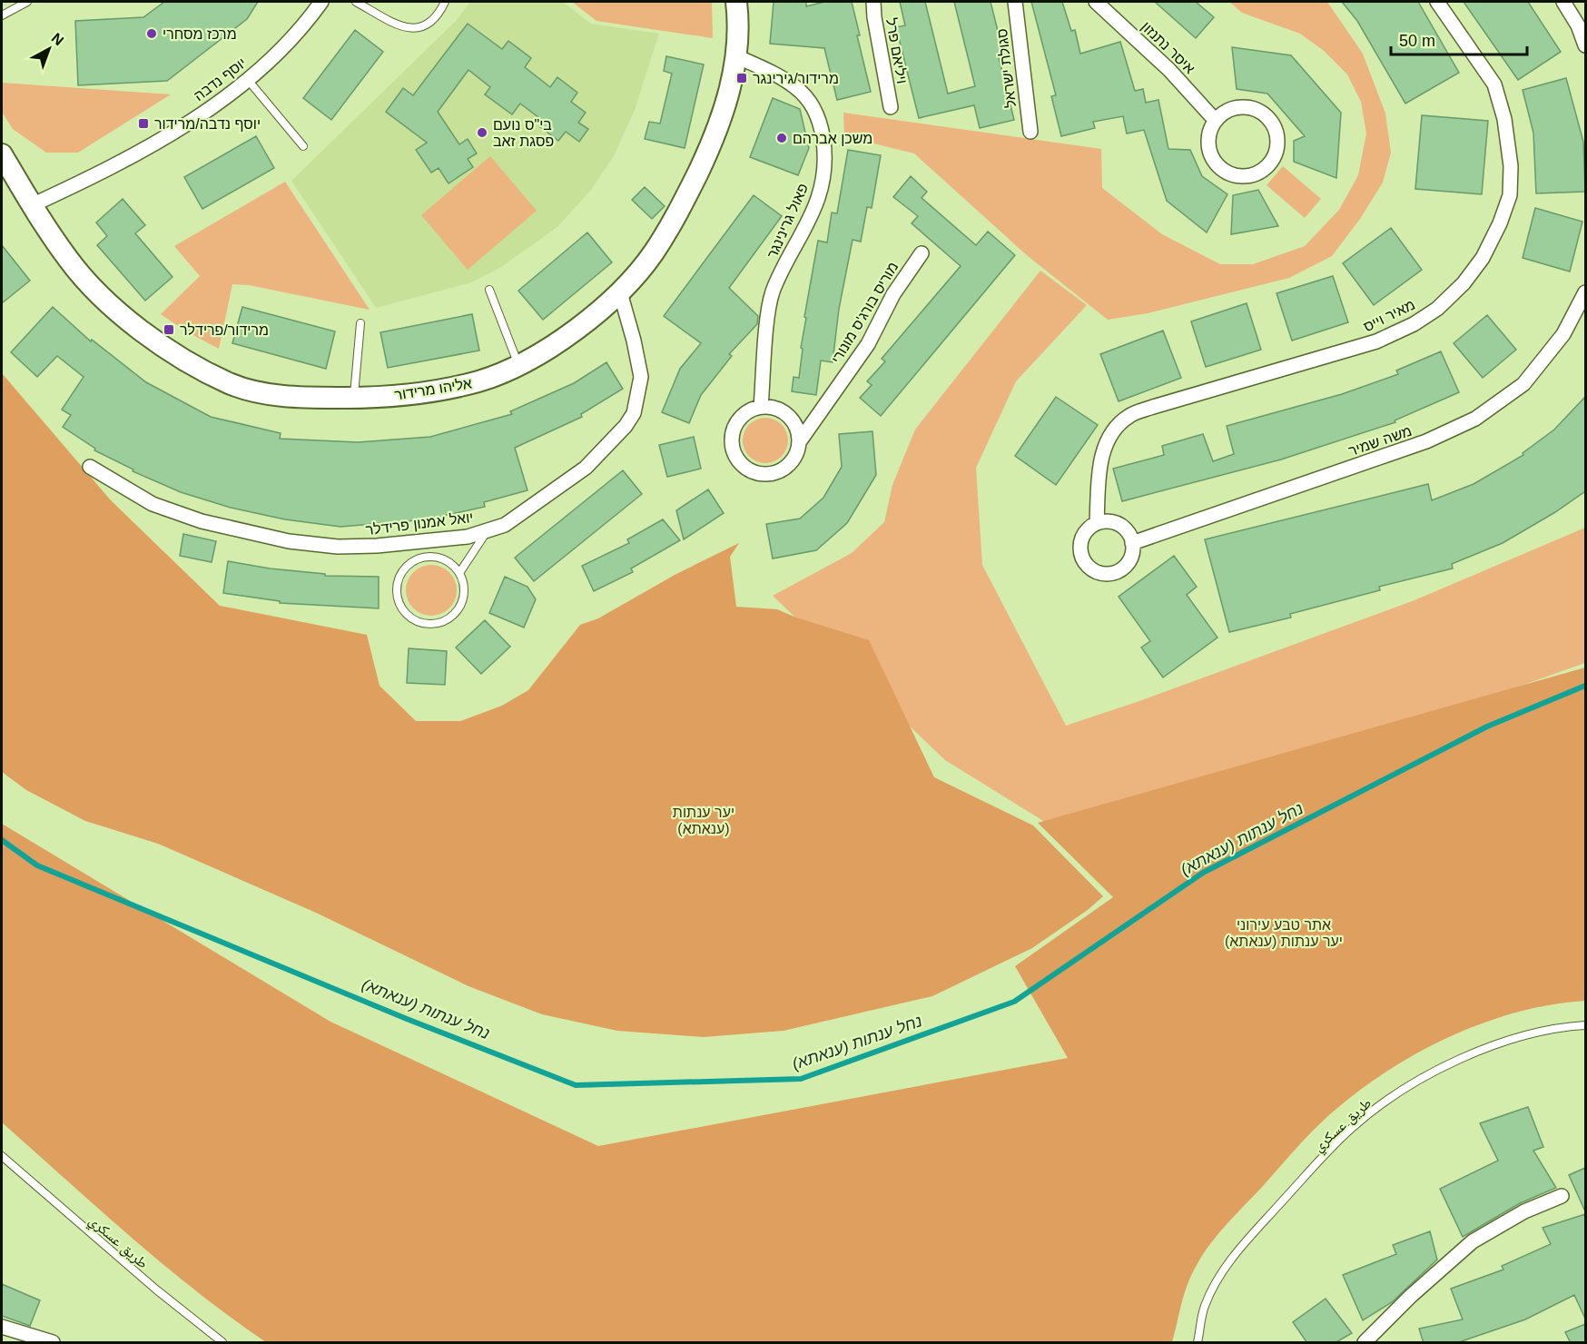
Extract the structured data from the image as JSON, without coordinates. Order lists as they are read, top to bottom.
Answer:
{
  "streets": {
    "street": [
      "איסר נתנזון",
      "ויליאם פרל",
      "סגולת ישראל",
      "יוסף נדבה",
      "פאול גרינינגר",
      "מוריס בורג'ס מונורי",
      "מאיר וייס",
      "אליהו מרידור",
      "משה שמיר",
      "יואל אמנון פרידלר"
    ],
    "lane": ["طريق عسكري"]
  },
  "crossings": [
    ["יוסף נדבה", "אליהו מרידור"],
    ["פאול גרינינגר", "מוריס בורג'ס מונורי"],
    ["פאול גרינינגר", "אליהו מרידור"],
    ["מאיר וייס", "משה שמיר"],
    ["אליהו מרידור", "יואל אמנון פרידלר"]
  ],
  "water": ["נחל ענתות (ענאתא)"],
  "parks": ["יער ענתות (ענאתא)", "אתר טבע עירוני יער ענתות (ענאתא)"],
  "places": {
    "other": ["מרכז מסחרי", "בי\"ס נועם פסגת זאב", "משכן אברהם"],
    "transit": ["מרידור/גירינגר", "יוסף נדבה/מרידור", "מרידור/פרידלר"]
  },
  "scale_bar": "50 m",
  "north": "top right"
}
